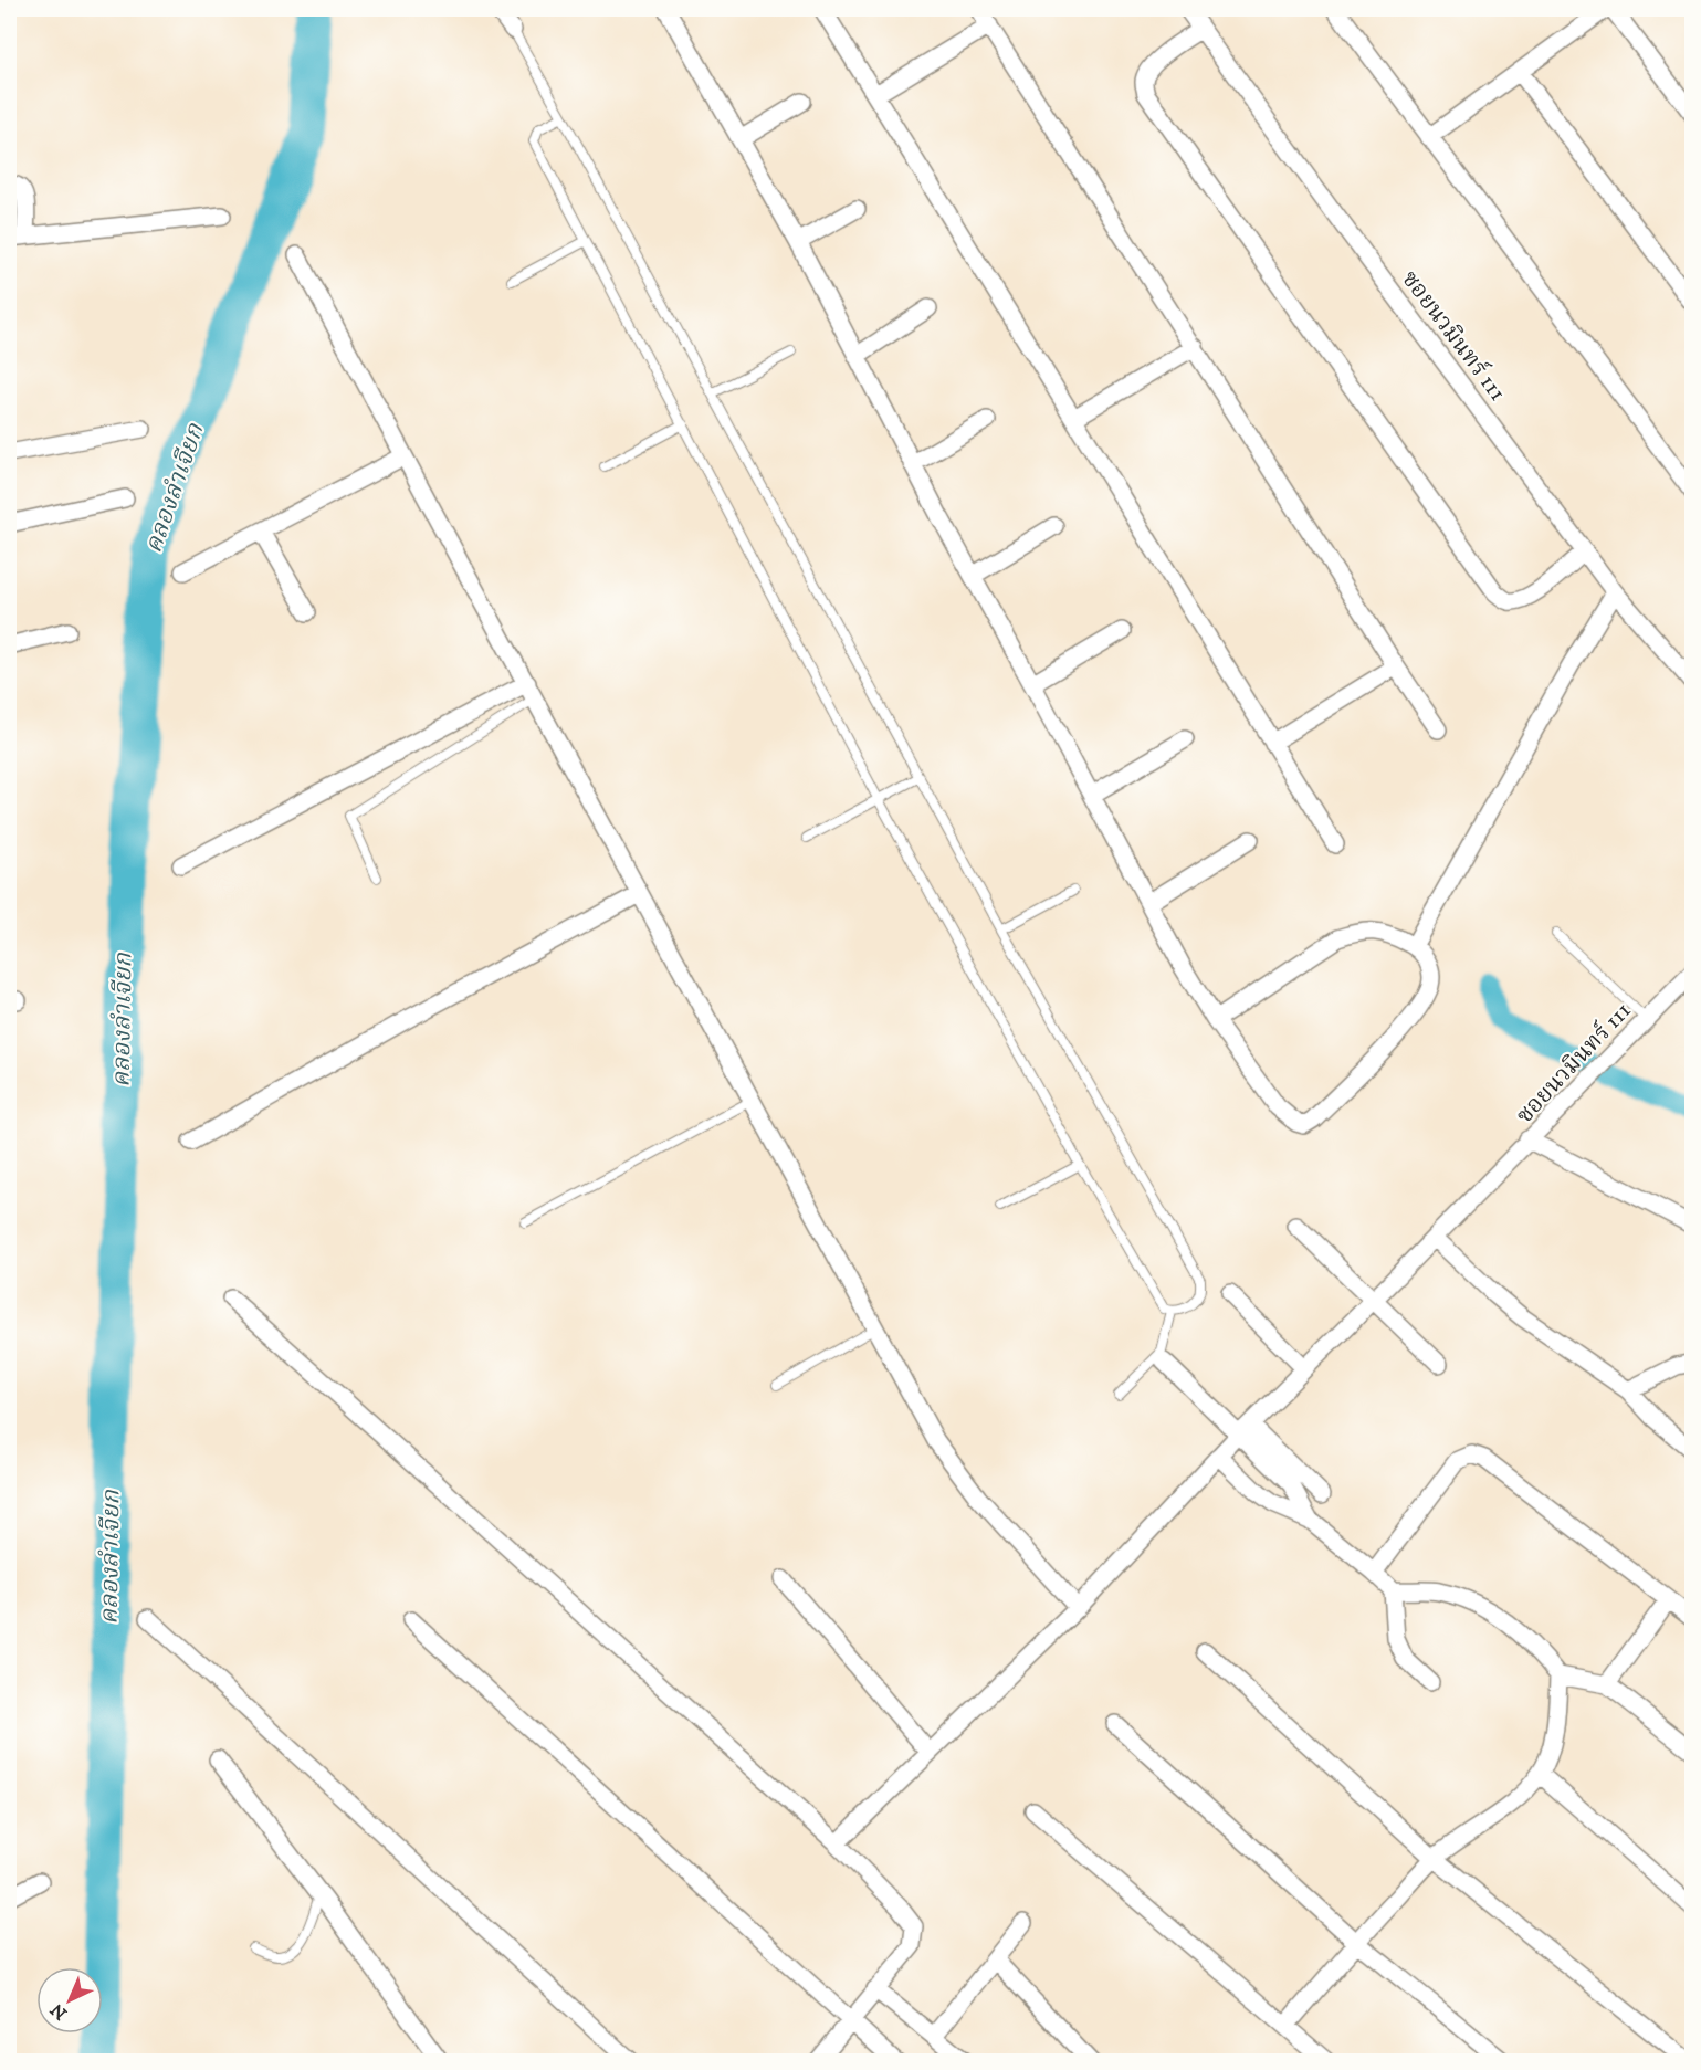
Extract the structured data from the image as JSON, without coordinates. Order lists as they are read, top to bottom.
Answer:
{
  "streets": {
    "street": ["ซอยนวมินทร์ 111"]
  },
  "water": ["คลองลำเจียก"],
  "north": "bottom left"
}
